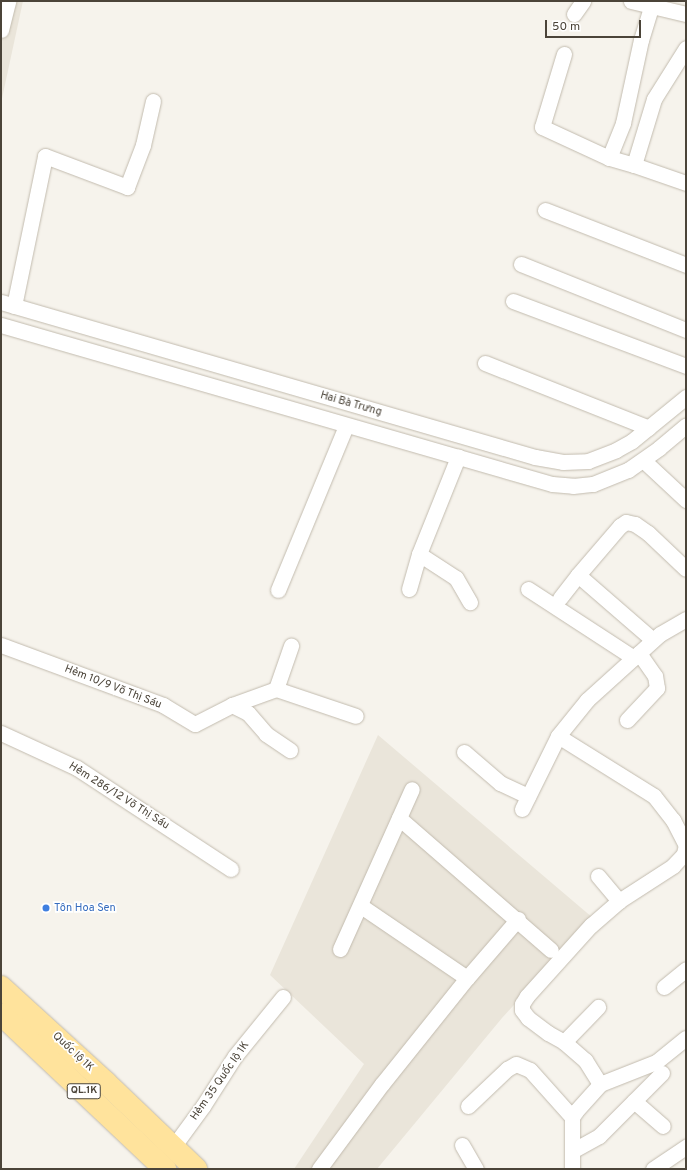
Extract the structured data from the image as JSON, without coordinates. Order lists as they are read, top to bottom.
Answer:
{
  "streets": {
    "main road": ["Quốc lộ 1K", "QL.1K"],
    "street": [
      "Hai Bà Trưng",
      "Hẻm 10/9 Võ Thị Sáu",
      "Hẻm 286/12 Võ Thị Sáu",
      "Hẻm 35 Quốc lộ 1K"
    ]
  },
  "crossings": [
    ["Quốc lộ 1K", "Hẻm 35 Quốc lộ 1K"]
  ],
  "places": ["Tôn Hoa Sen"],
  "scale_bar": "50 m"
}
